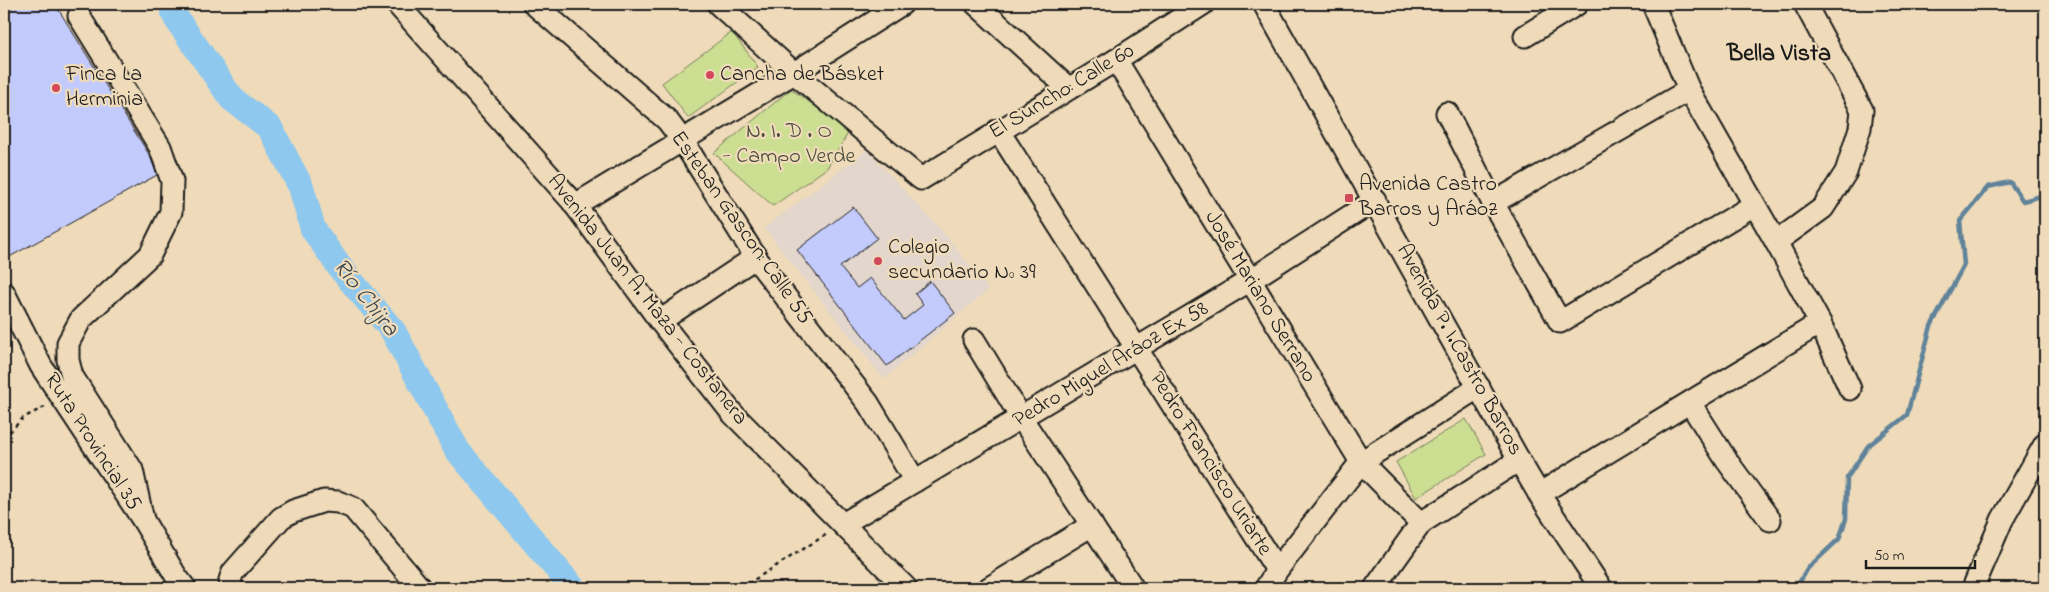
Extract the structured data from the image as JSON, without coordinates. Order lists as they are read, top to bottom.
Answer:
{
  "streets": {
    "street": [
      "El Suncho: Calle 60",
      "Esteban Gascon: Calle 55",
      "José Mariano Serrano",
      "Avenida Juan A. Maza - Costanera",
      "Avenida P. I.Castro Barros",
      "Pedro Miguel Aráoz Ex 58",
      "Ruta Provincial 35",
      "Pedro Francisco Uriarte"
    ]
  },
  "crossings": [
    ["El Suncho: Calle 60", "José Mariano Serrano"],
    ["El Suncho: Calle 60", "Pedro Francisco Uriarte"],
    ["Esteban Gascon: Calle 55", "Pedro Miguel Aráoz Ex 58"],
    ["José Mariano Serrano", "Pedro Miguel Aráoz Ex 58"],
    ["Avenida Juan A. Maza - Costanera", "Pedro Miguel Aráoz Ex 58"],
    ["Avenida P. I.Castro Barros", "Pedro Miguel Aráoz Ex 58"],
    ["Pedro Miguel Aráoz Ex 58", "Pedro Francisco Uriarte"]
  ],
  "districts": ["Bella Vista"],
  "water": ["Río Chijra"],
  "parks": ["N. I. D . O - Campo Verde"],
  "places": {
    "other": ["Cancha de Básket", "Finca La Herminia", "Colegio secundario Nº 39"],
    "transit": ["Avenida Castro Barros y Aráoz"]
  },
  "scale_bar": "50 m"
}
